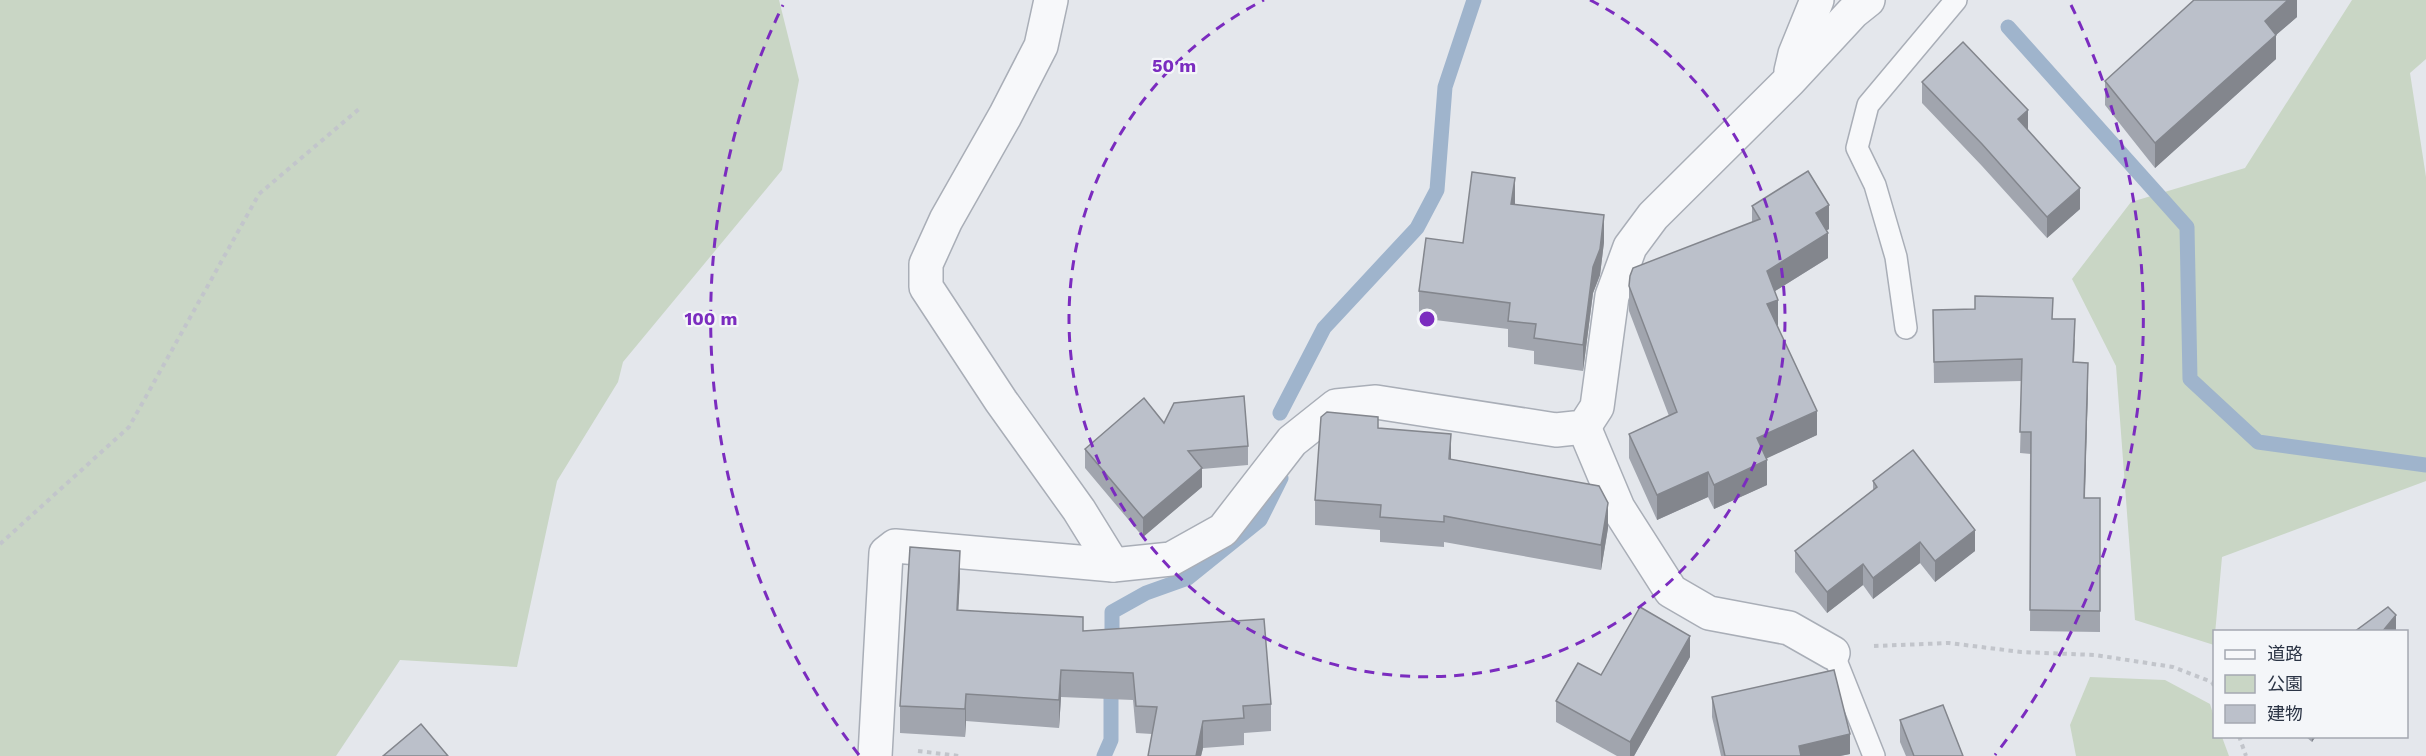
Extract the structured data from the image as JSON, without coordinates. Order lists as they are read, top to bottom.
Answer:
{
  "legend": ["道路", "公園", "建物"],
  "rings": ["50 m", "100 m"]
}
